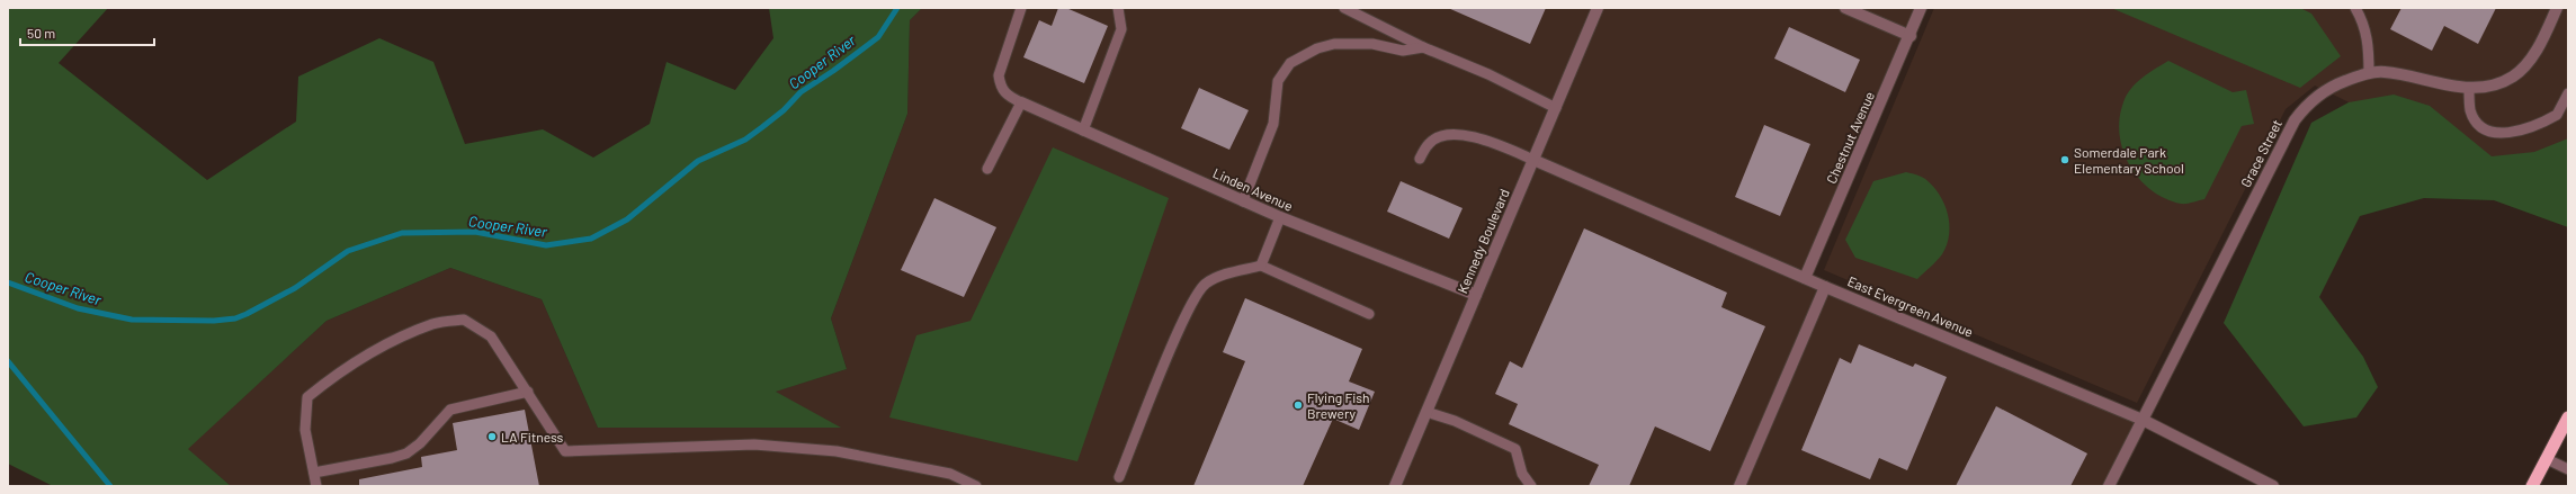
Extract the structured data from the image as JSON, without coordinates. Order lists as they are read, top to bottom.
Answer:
{
  "streets": {
    "street": [
      "Chestnut Avenue",
      "Grace Street",
      "Linden Avenue",
      "Kennedy Boulevard",
      "East Evergreen Avenue"
    ]
  },
  "crossings": [
    ["Chestnut Avenue", "East Evergreen Avenue"],
    ["Grace Street", "East Evergreen Avenue"],
    ["Linden Avenue", "Kennedy Boulevard"],
    ["Kennedy Boulevard", "East Evergreen Avenue"]
  ],
  "water": ["Cooper River"],
  "places": ["Somerdale Park Elementary School", "Flying Fish Brewery", "LA Fitness"],
  "scale_bar": "50 m"
}
